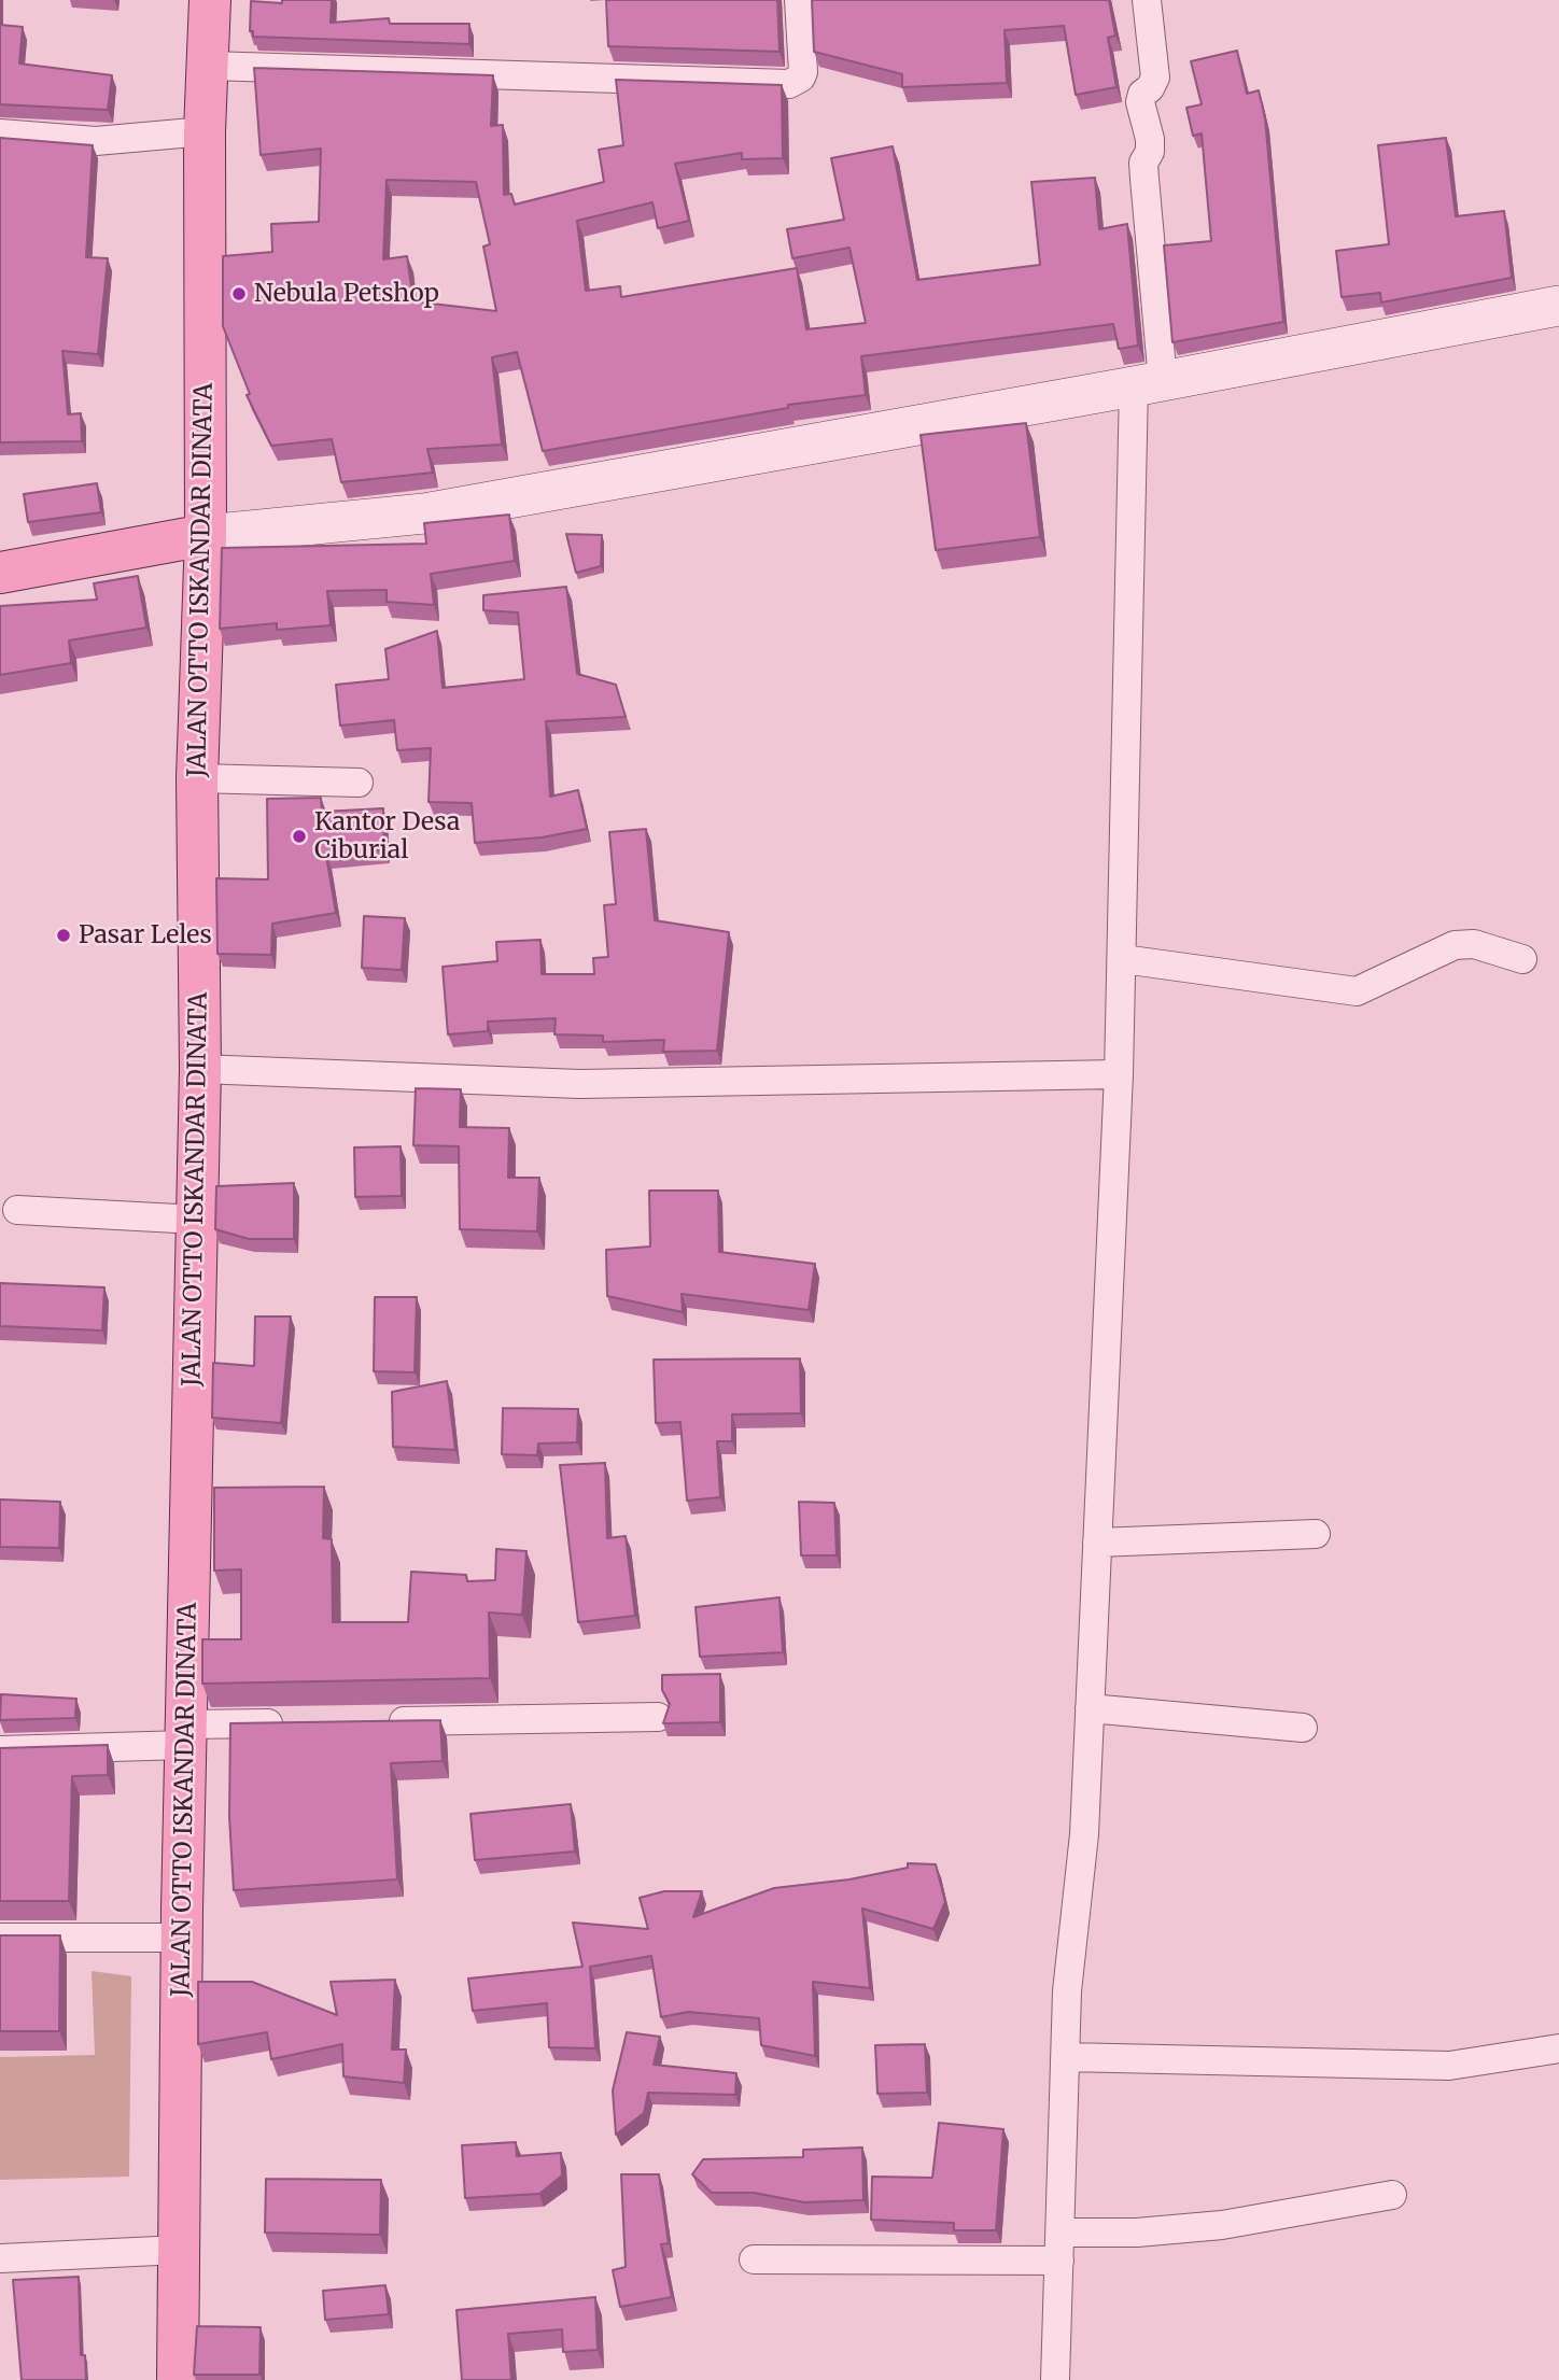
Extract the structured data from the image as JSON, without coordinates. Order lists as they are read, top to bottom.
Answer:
{
  "streets": {
    "main road": ["JALAN OTTO ISKANDAR DINATA"]
  },
  "places": ["Nebula Petshop", "Kantor Desa Ciburial", "Pasar Leles"]
}
